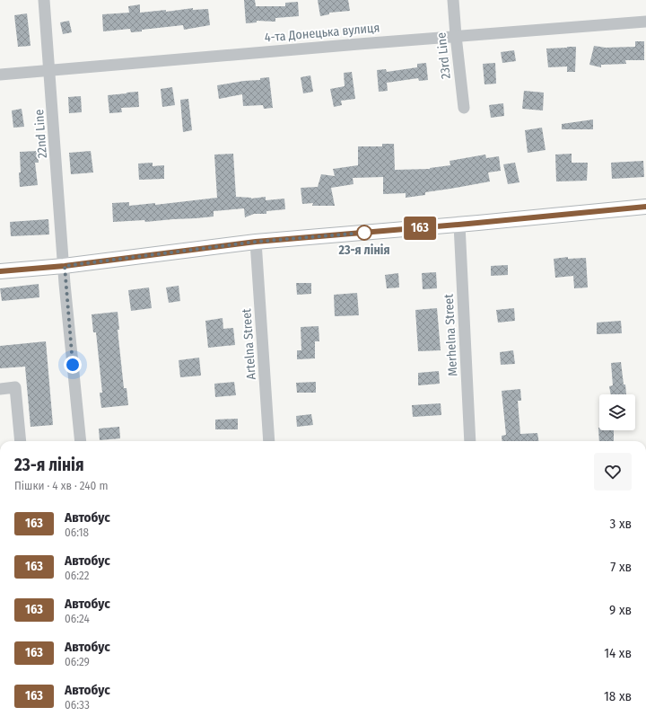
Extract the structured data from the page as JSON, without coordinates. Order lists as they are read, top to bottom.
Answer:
{
  "streets": {
    "street": [
      "4-та Донецька вулиця",
      "23rd Line",
      "22nd Line",
      "Merhelna Street",
      "Artelna Street"
    ]
  },
  "crossings": [
    ["4-та Донецька вулиця", "23rd Line"],
    ["4-та Донецька вулиця", "22nd Line"]
  ],
  "places": ["23-я лінія"],
  "lines": ["bus line 163"],
  "page": {
    "on_map": "163",
    "heading": ["23-я лінія", "Пішки · 4 хв · 240 m"],
    "list": [
      {
        "mark": "163",
        "name": "Автобус",
        "note": "06:18",
        "value": "3 хв"
      },
      {
        "mark": "163",
        "name": "Автобус",
        "note": "06:22",
        "value": "7 хв"
      },
      {
        "mark": "163",
        "name": "Автобус",
        "note": "06:24",
        "value": "9 хв"
      },
      {
        "mark": "163",
        "name": "Автобус",
        "note": "06:29",
        "value": "14 хв"
      },
      {
        "mark": "163",
        "name": "Автобус",
        "note": "06:33",
        "value": "18 хв"
      }
    ]
  }
}
